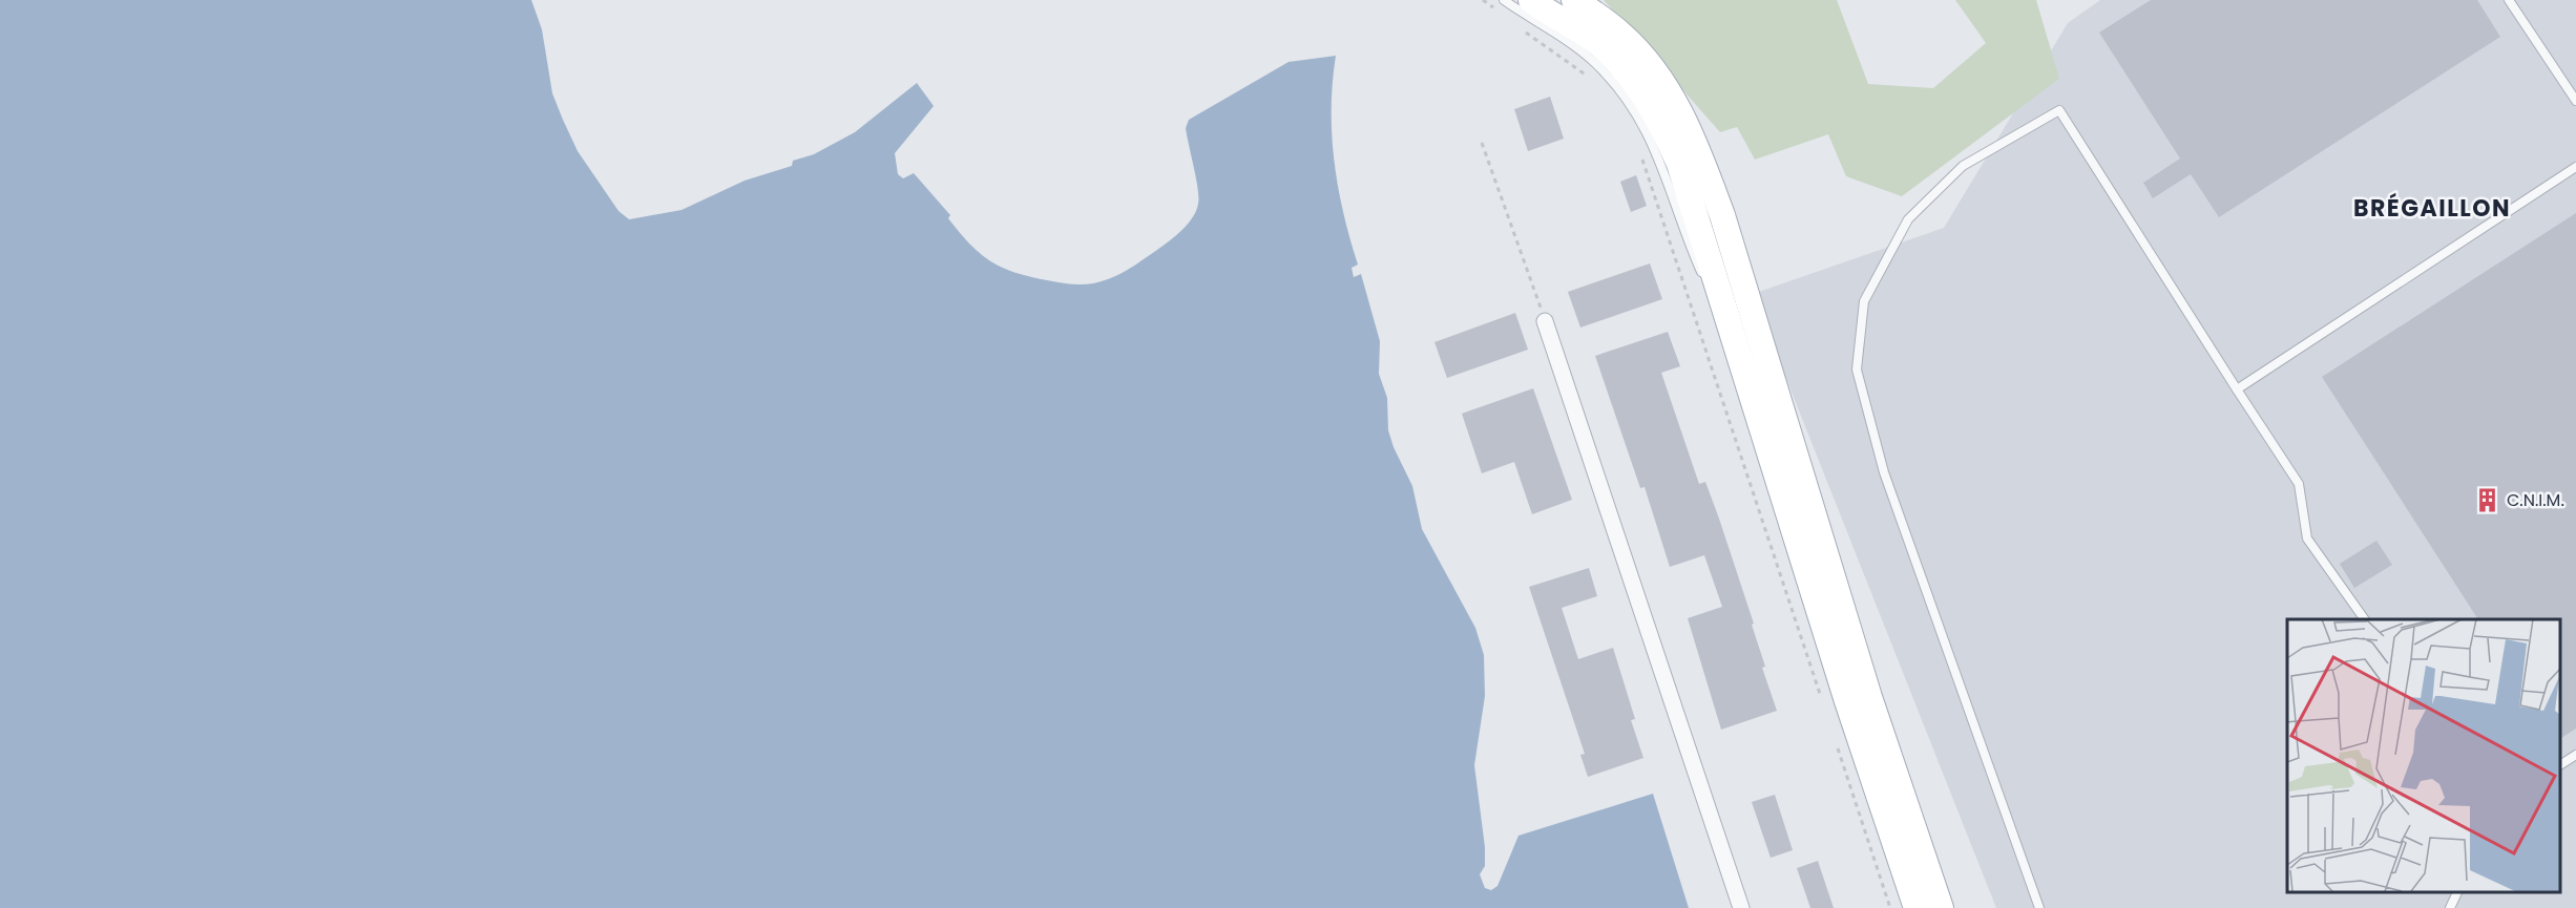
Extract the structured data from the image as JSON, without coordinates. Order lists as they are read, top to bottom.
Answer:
{
  "districts": ["BRÉGAILLON"],
  "places": {
    "building": ["C.N.I.M."]
  }
}
